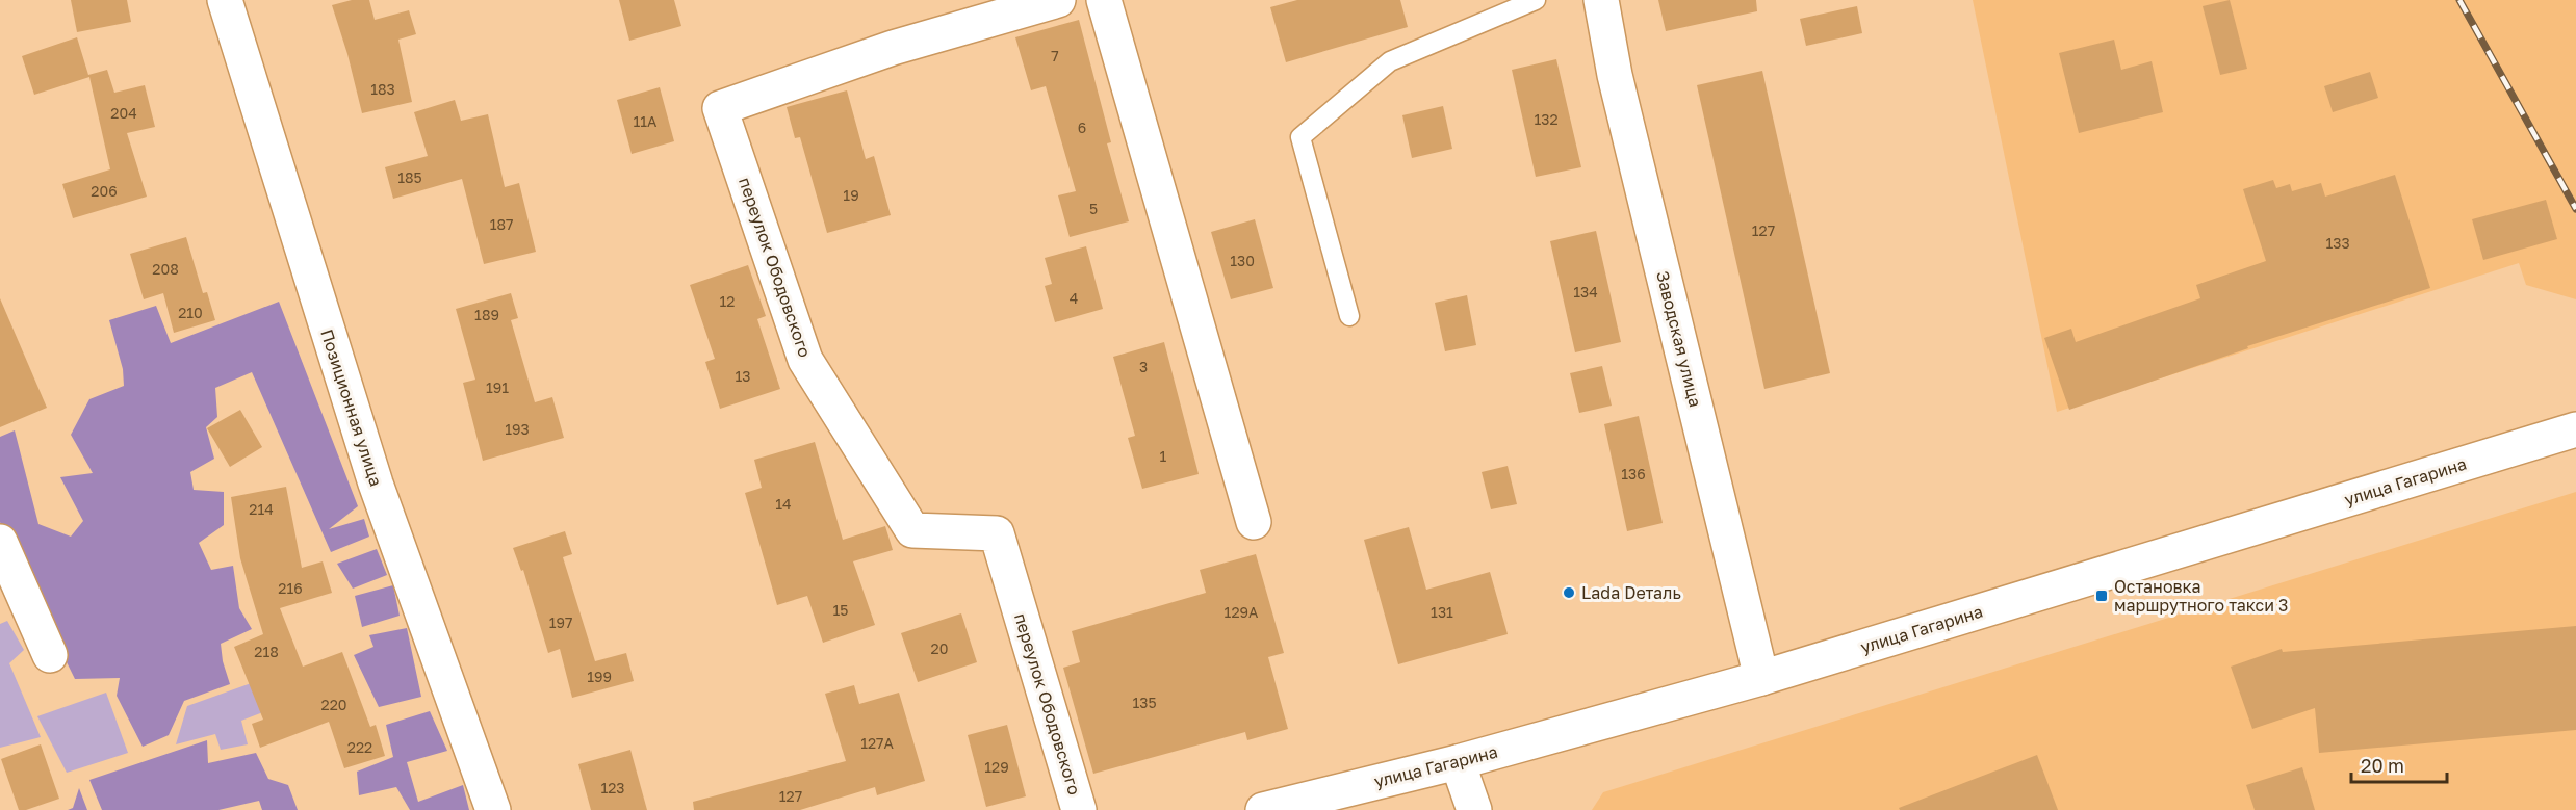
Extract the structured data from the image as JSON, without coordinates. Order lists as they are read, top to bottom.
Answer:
{
  "streets": {
    "street": [
      "переулок Ободовского",
      "Заводская улица",
      "Позиционная улица",
      "улица Гагарина"
    ]
  },
  "crossings": [
    ["Заводская улица", "улица Гагарина"]
  ],
  "places": {
    "other": ["Lada Dеталь"],
    "transit": ["Остановка маршрутного такси 3"]
  },
  "house_numbers": [
    "7",
    "183",
    "204",
    "132",
    "11А",
    "6",
    "185",
    "206",
    "19",
    "5",
    "187",
    "127",
    "133",
    "130",
    "208",
    "134",
    "4",
    "12",
    "210",
    "189",
    "3",
    "13",
    "191",
    "193",
    "1",
    "136",
    "14",
    "214",
    "216",
    "15",
    "129А",
    "131",
    "197",
    "20",
    "218",
    "199",
    "135",
    "220",
    "127А",
    "222",
    "129",
    "123",
    "127"
  ],
  "scale_bar": "20 m"
}
